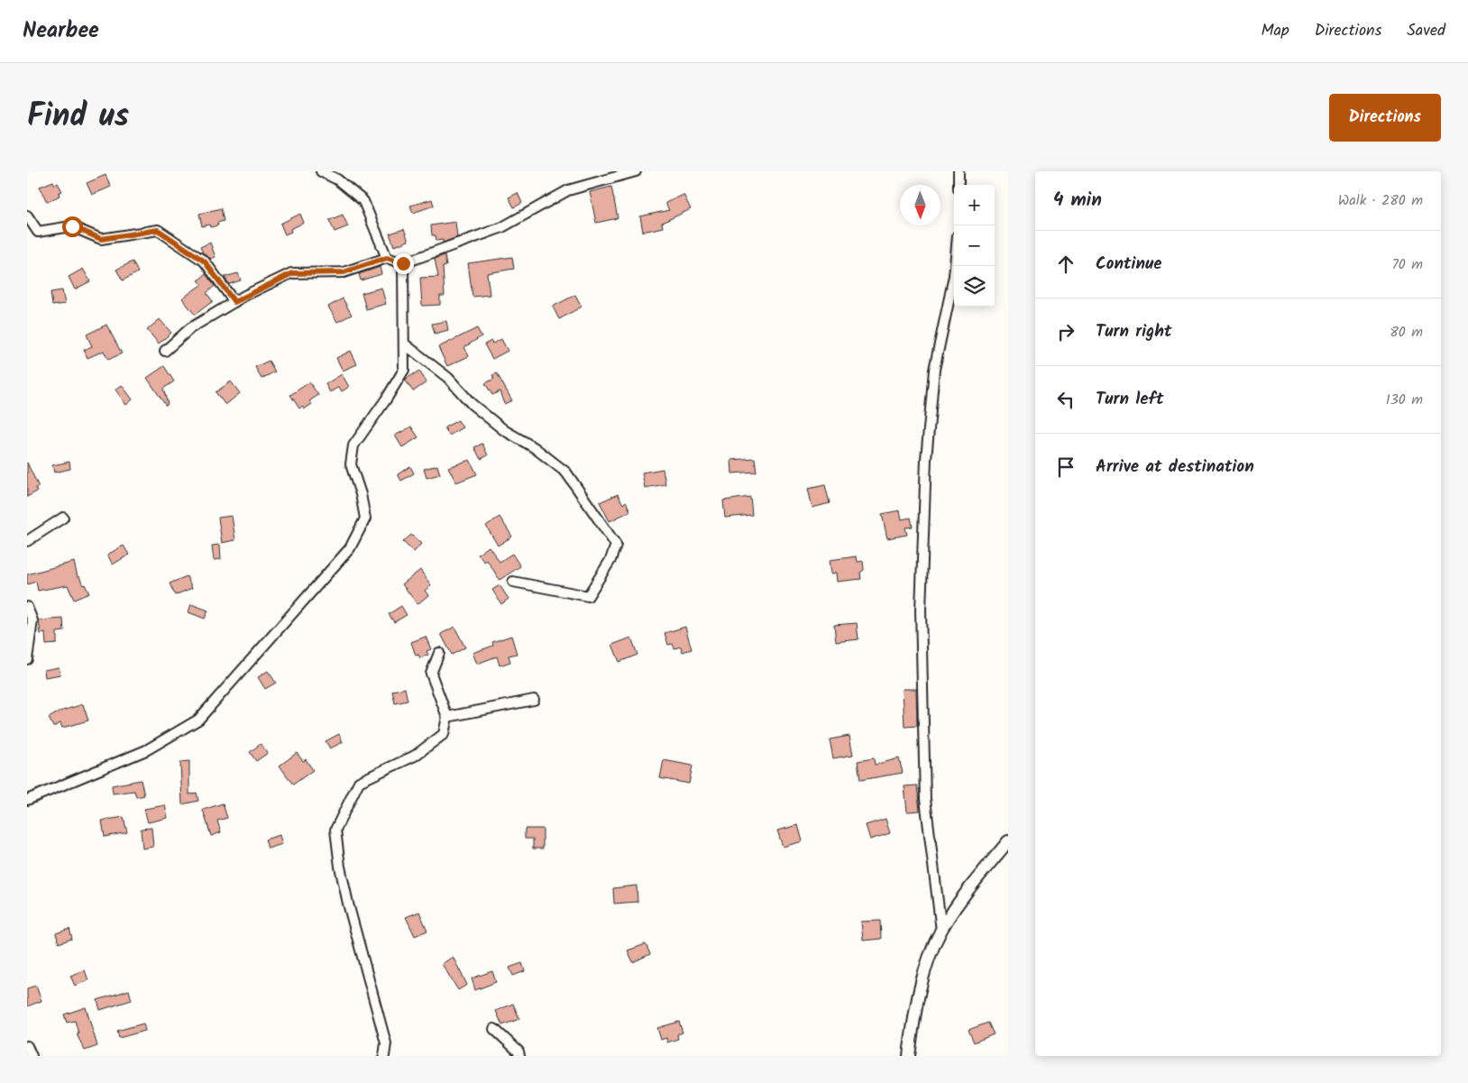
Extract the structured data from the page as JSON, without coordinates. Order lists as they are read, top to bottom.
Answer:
{
  "north": "bottom",
  "page": {
    "header": "Nearbee",
    "nav": ["Map", "Directions", "Saved"],
    "title": "Find us",
    "buttons": "Directions",
    "heading": ["4 min", "Walk · 280 m"],
    "map_buttons": ["+", "−"],
    "list": [
      ["Continue", "70 m"],
      ["Turn right", "80 m"],
      ["Turn left", "130 m"],
      "Arrive at destination"
    ]
  }
}
